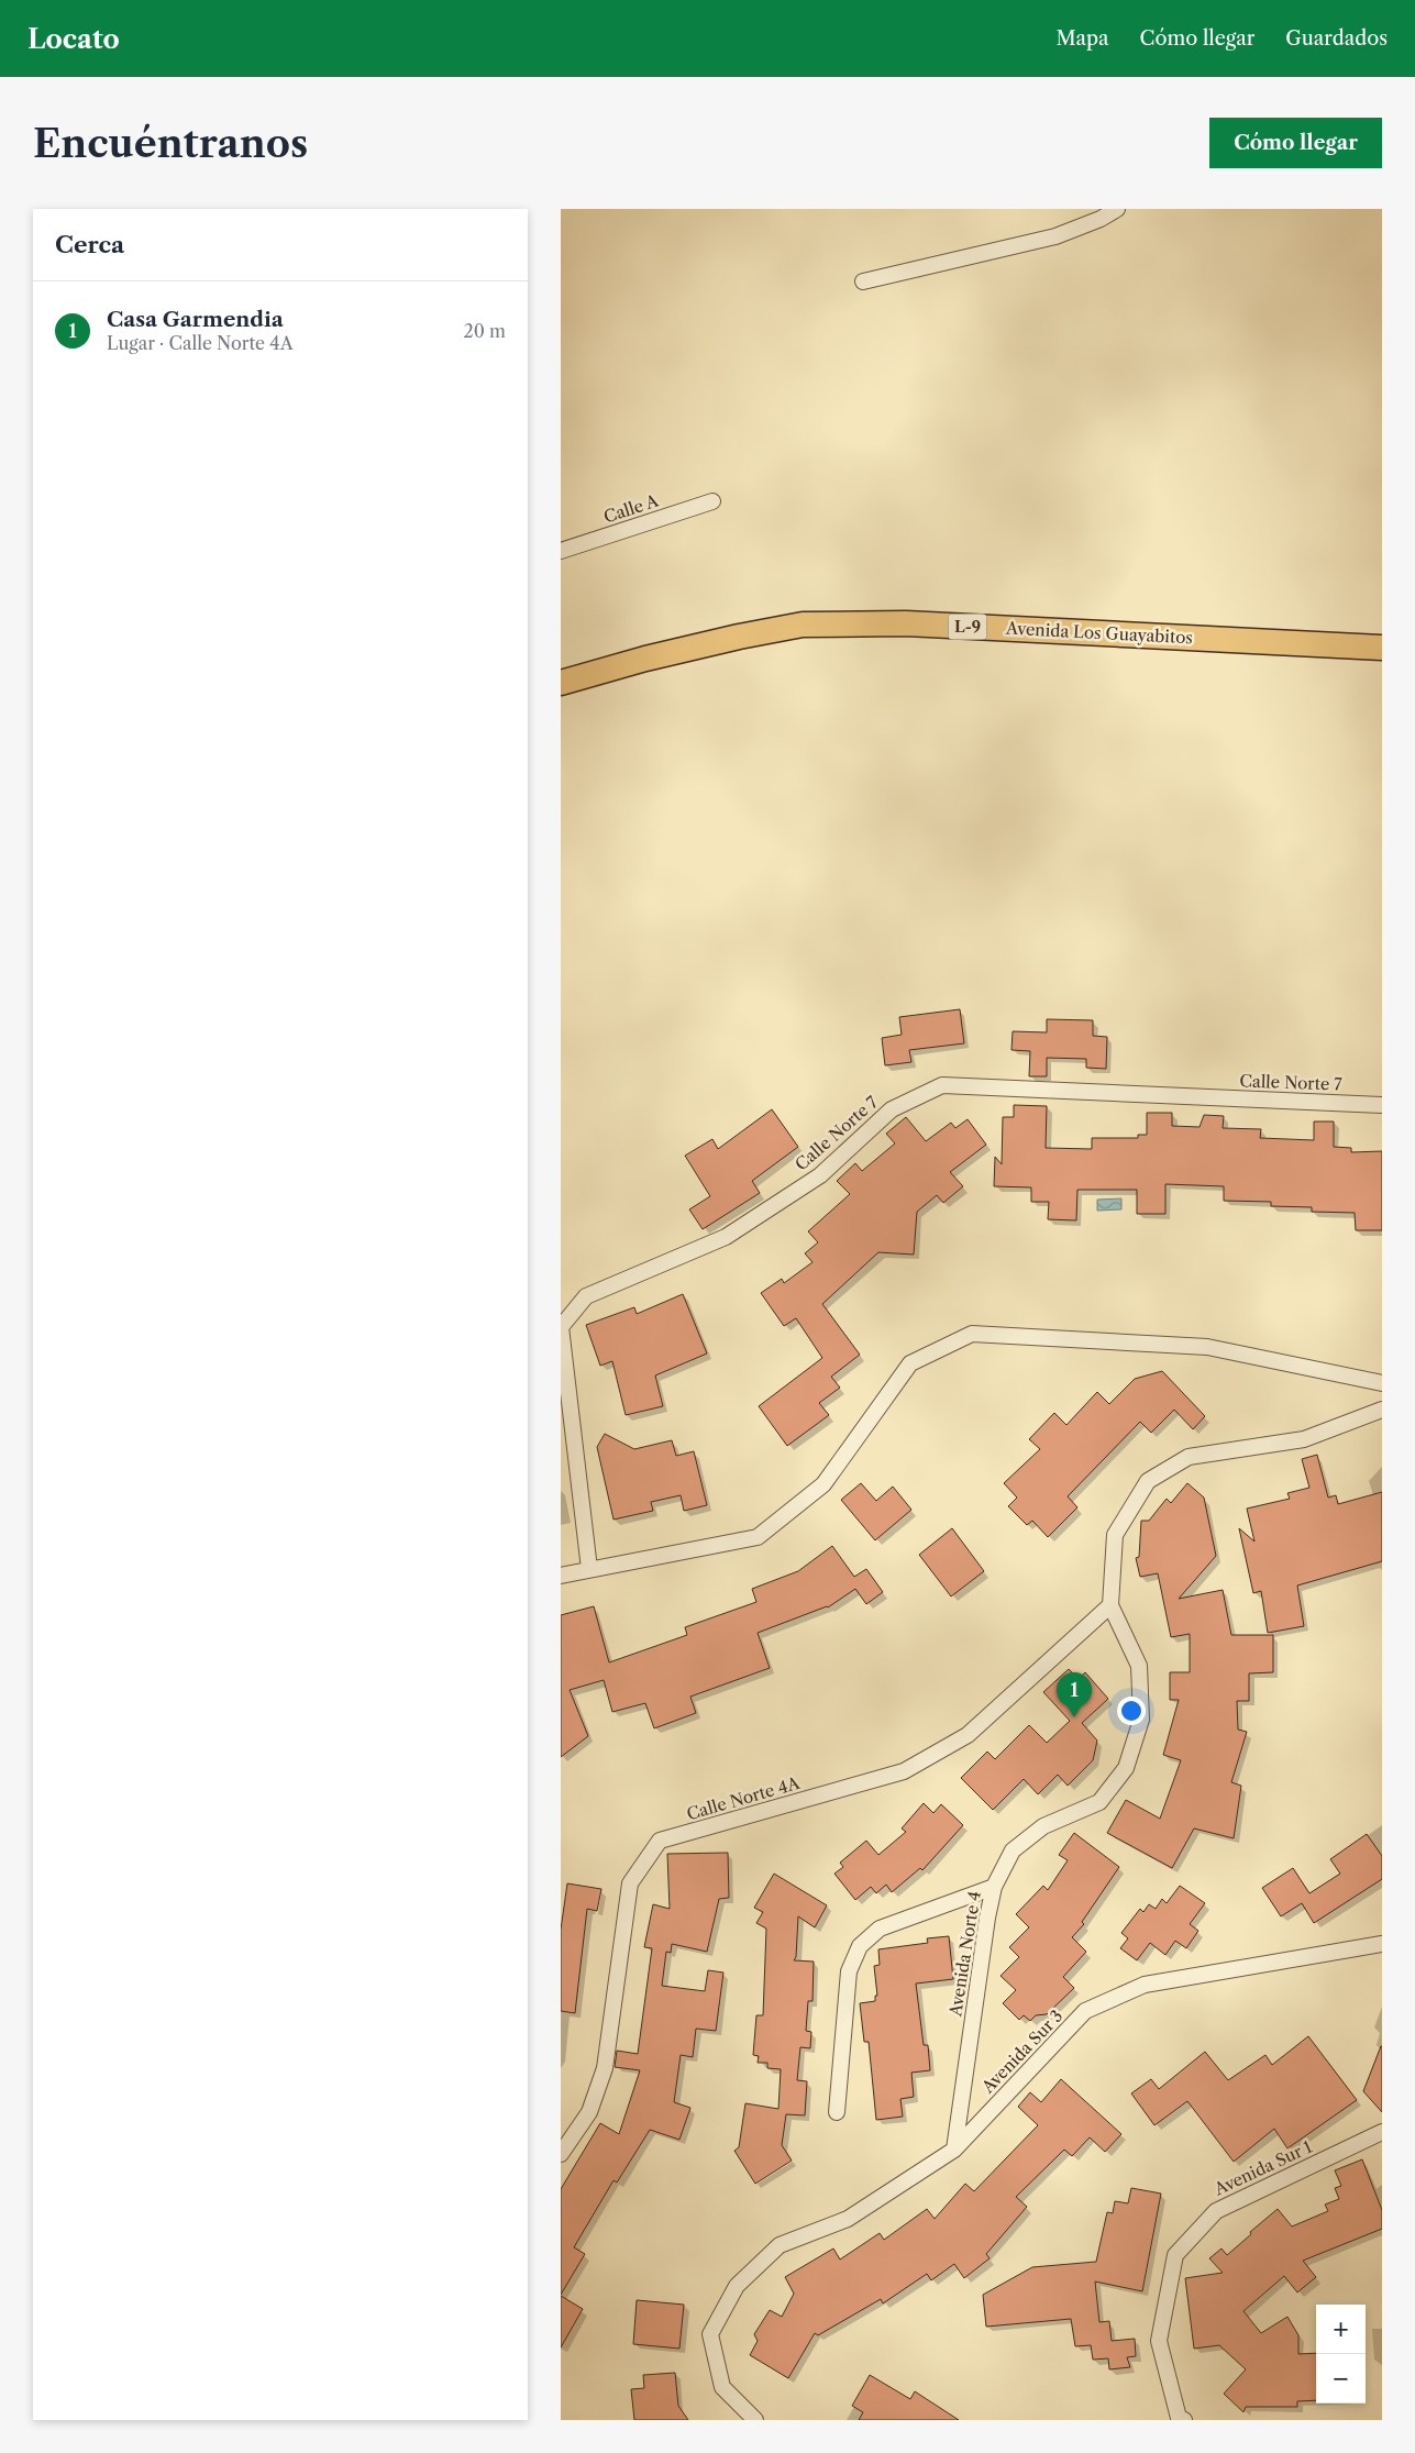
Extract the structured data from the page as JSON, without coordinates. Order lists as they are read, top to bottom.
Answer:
{
  "streets": {
    "main road": ["L-9", "Avenida Los Guayabitos"],
    "street": [
      "Calle A",
      "Calle Norte 7",
      "Calle Norte 4A",
      "Avenida Norte 4",
      "Avenida Sur 3",
      "Avenida Sur 1"
    ]
  },
  "crossings": [
    ["Calle Norte 4A", "Avenida Norte 4"],
    ["Avenida Norte 4", "Avenida Sur 3"]
  ],
  "page": {
    "header": "Locato",
    "nav": ["Mapa", "Cómo llegar", "Guardados"],
    "buttons": "Cómo llegar",
    "title": "Encuéntranos",
    "heading": "Cerca",
    "list": [
      {
        "mark": "1",
        "name": "Casa Garmendia",
        "note": "Lugar · Calle Norte 4A",
        "value": "20 m"
      }
    ],
    "pins": "1",
    "map_buttons": ["+", "−"]
  }
}
